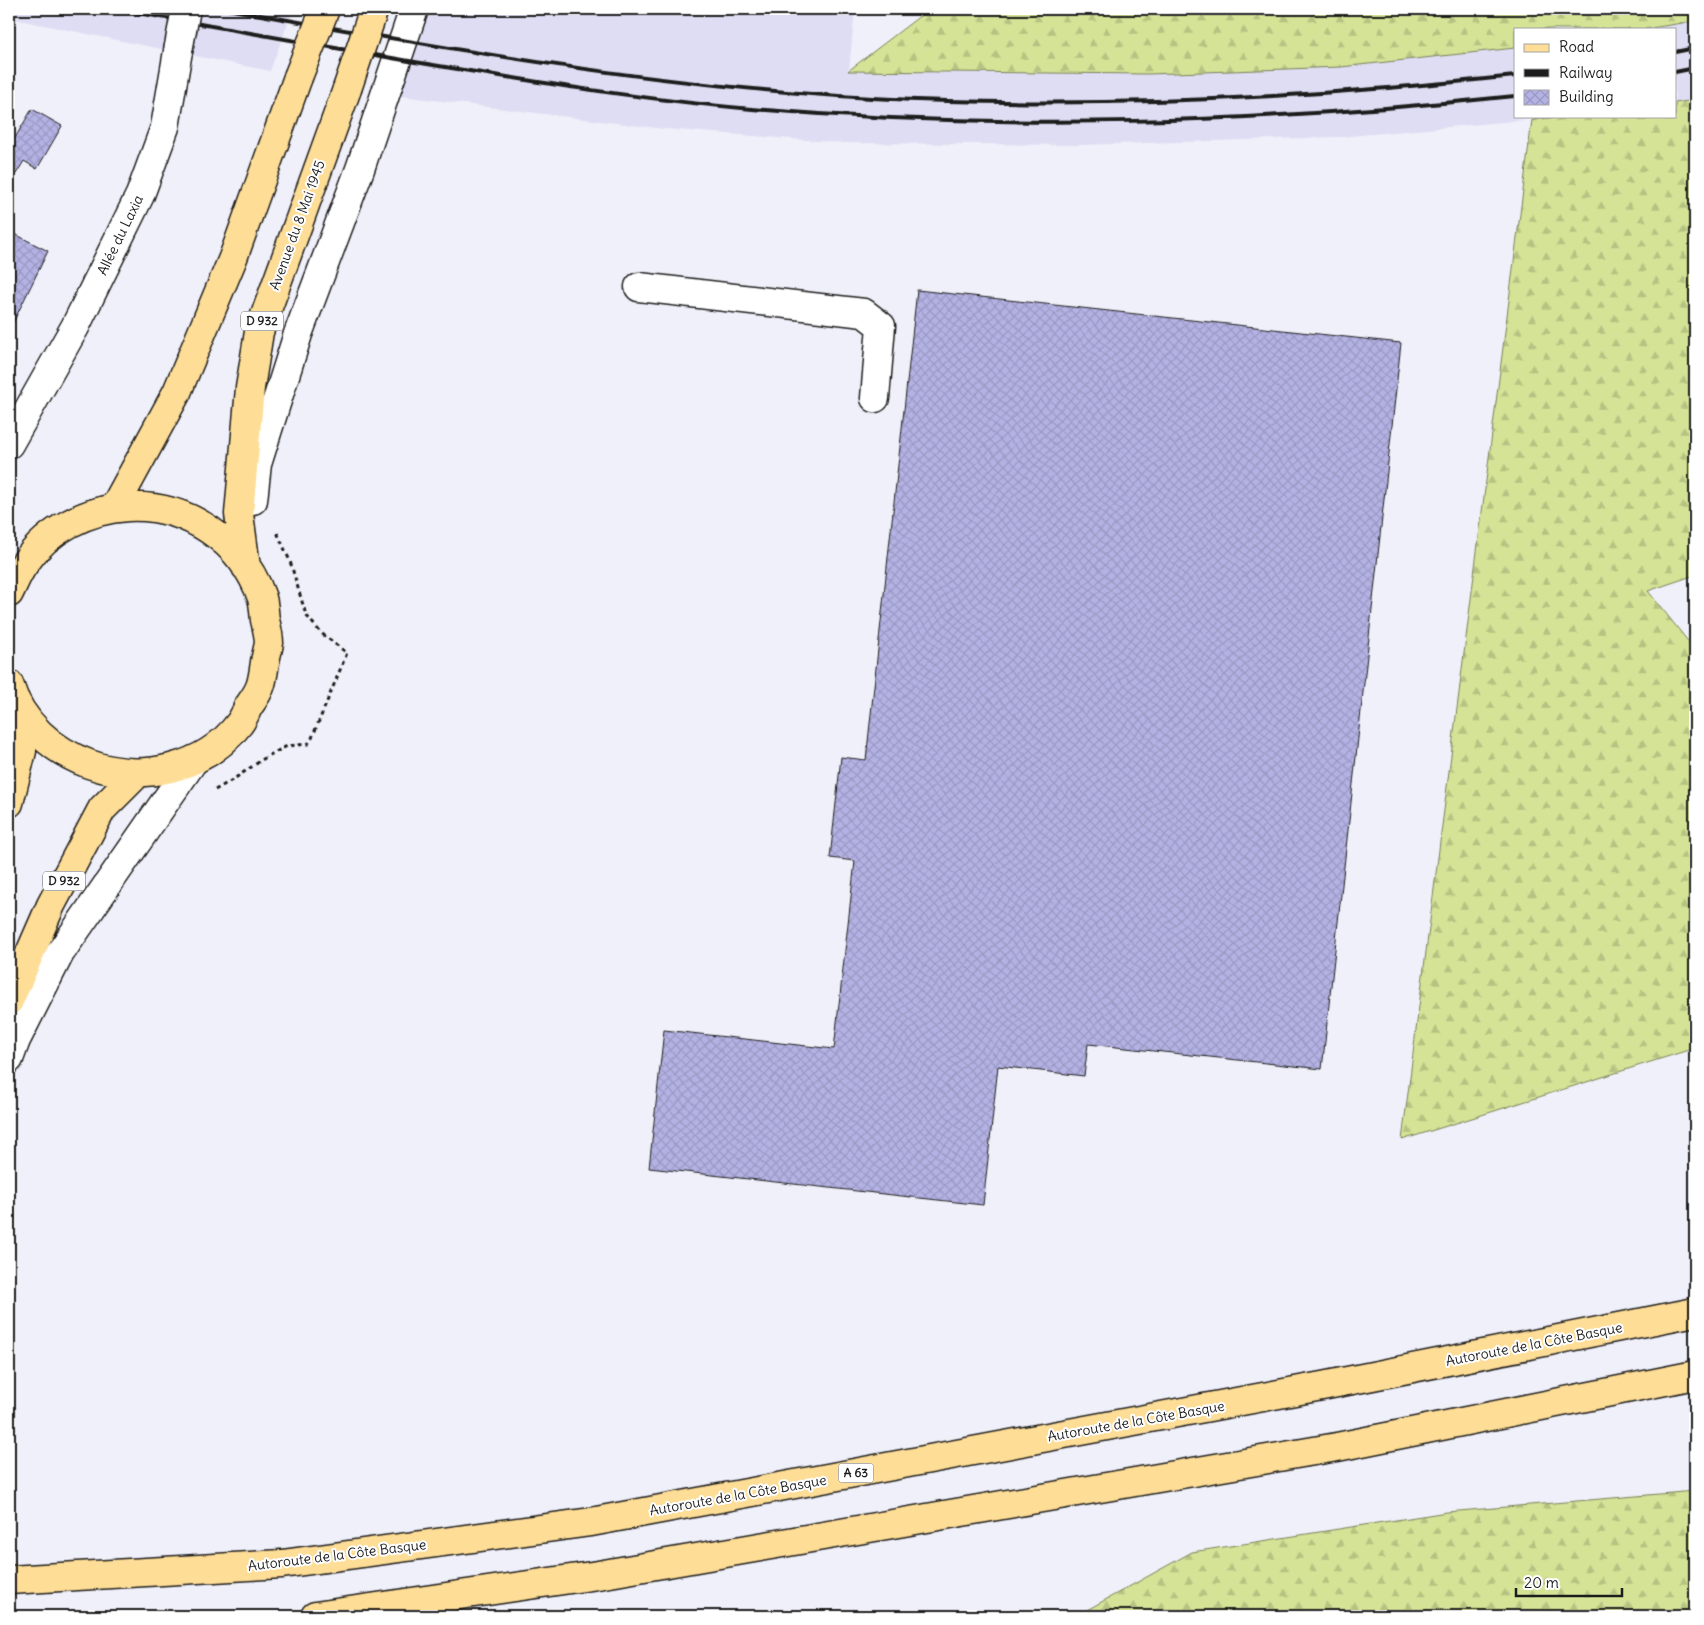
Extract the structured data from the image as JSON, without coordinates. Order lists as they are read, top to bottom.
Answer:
{
  "streets": {
    "main road": [
      "Avenue du 8 Mai 1945",
      "D 932",
      "Autoroute de la Côte Basque",
      "A 63"
    ],
    "street": ["Allée du Laxia"]
  },
  "legend": ["Road", "Railway", "Building"],
  "scale_bar": "20 m"
}
